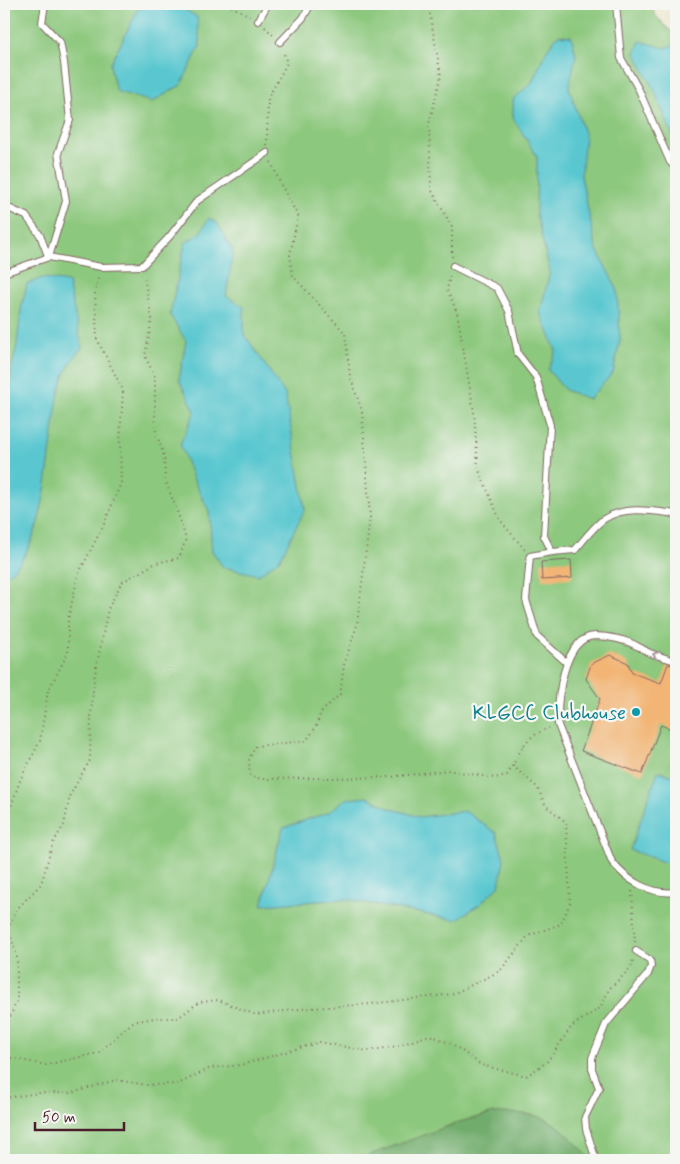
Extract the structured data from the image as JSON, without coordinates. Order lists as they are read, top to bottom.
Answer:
{
  "places": ["KLGCC Clubhouse"],
  "scale_bar": "50 m"
}
